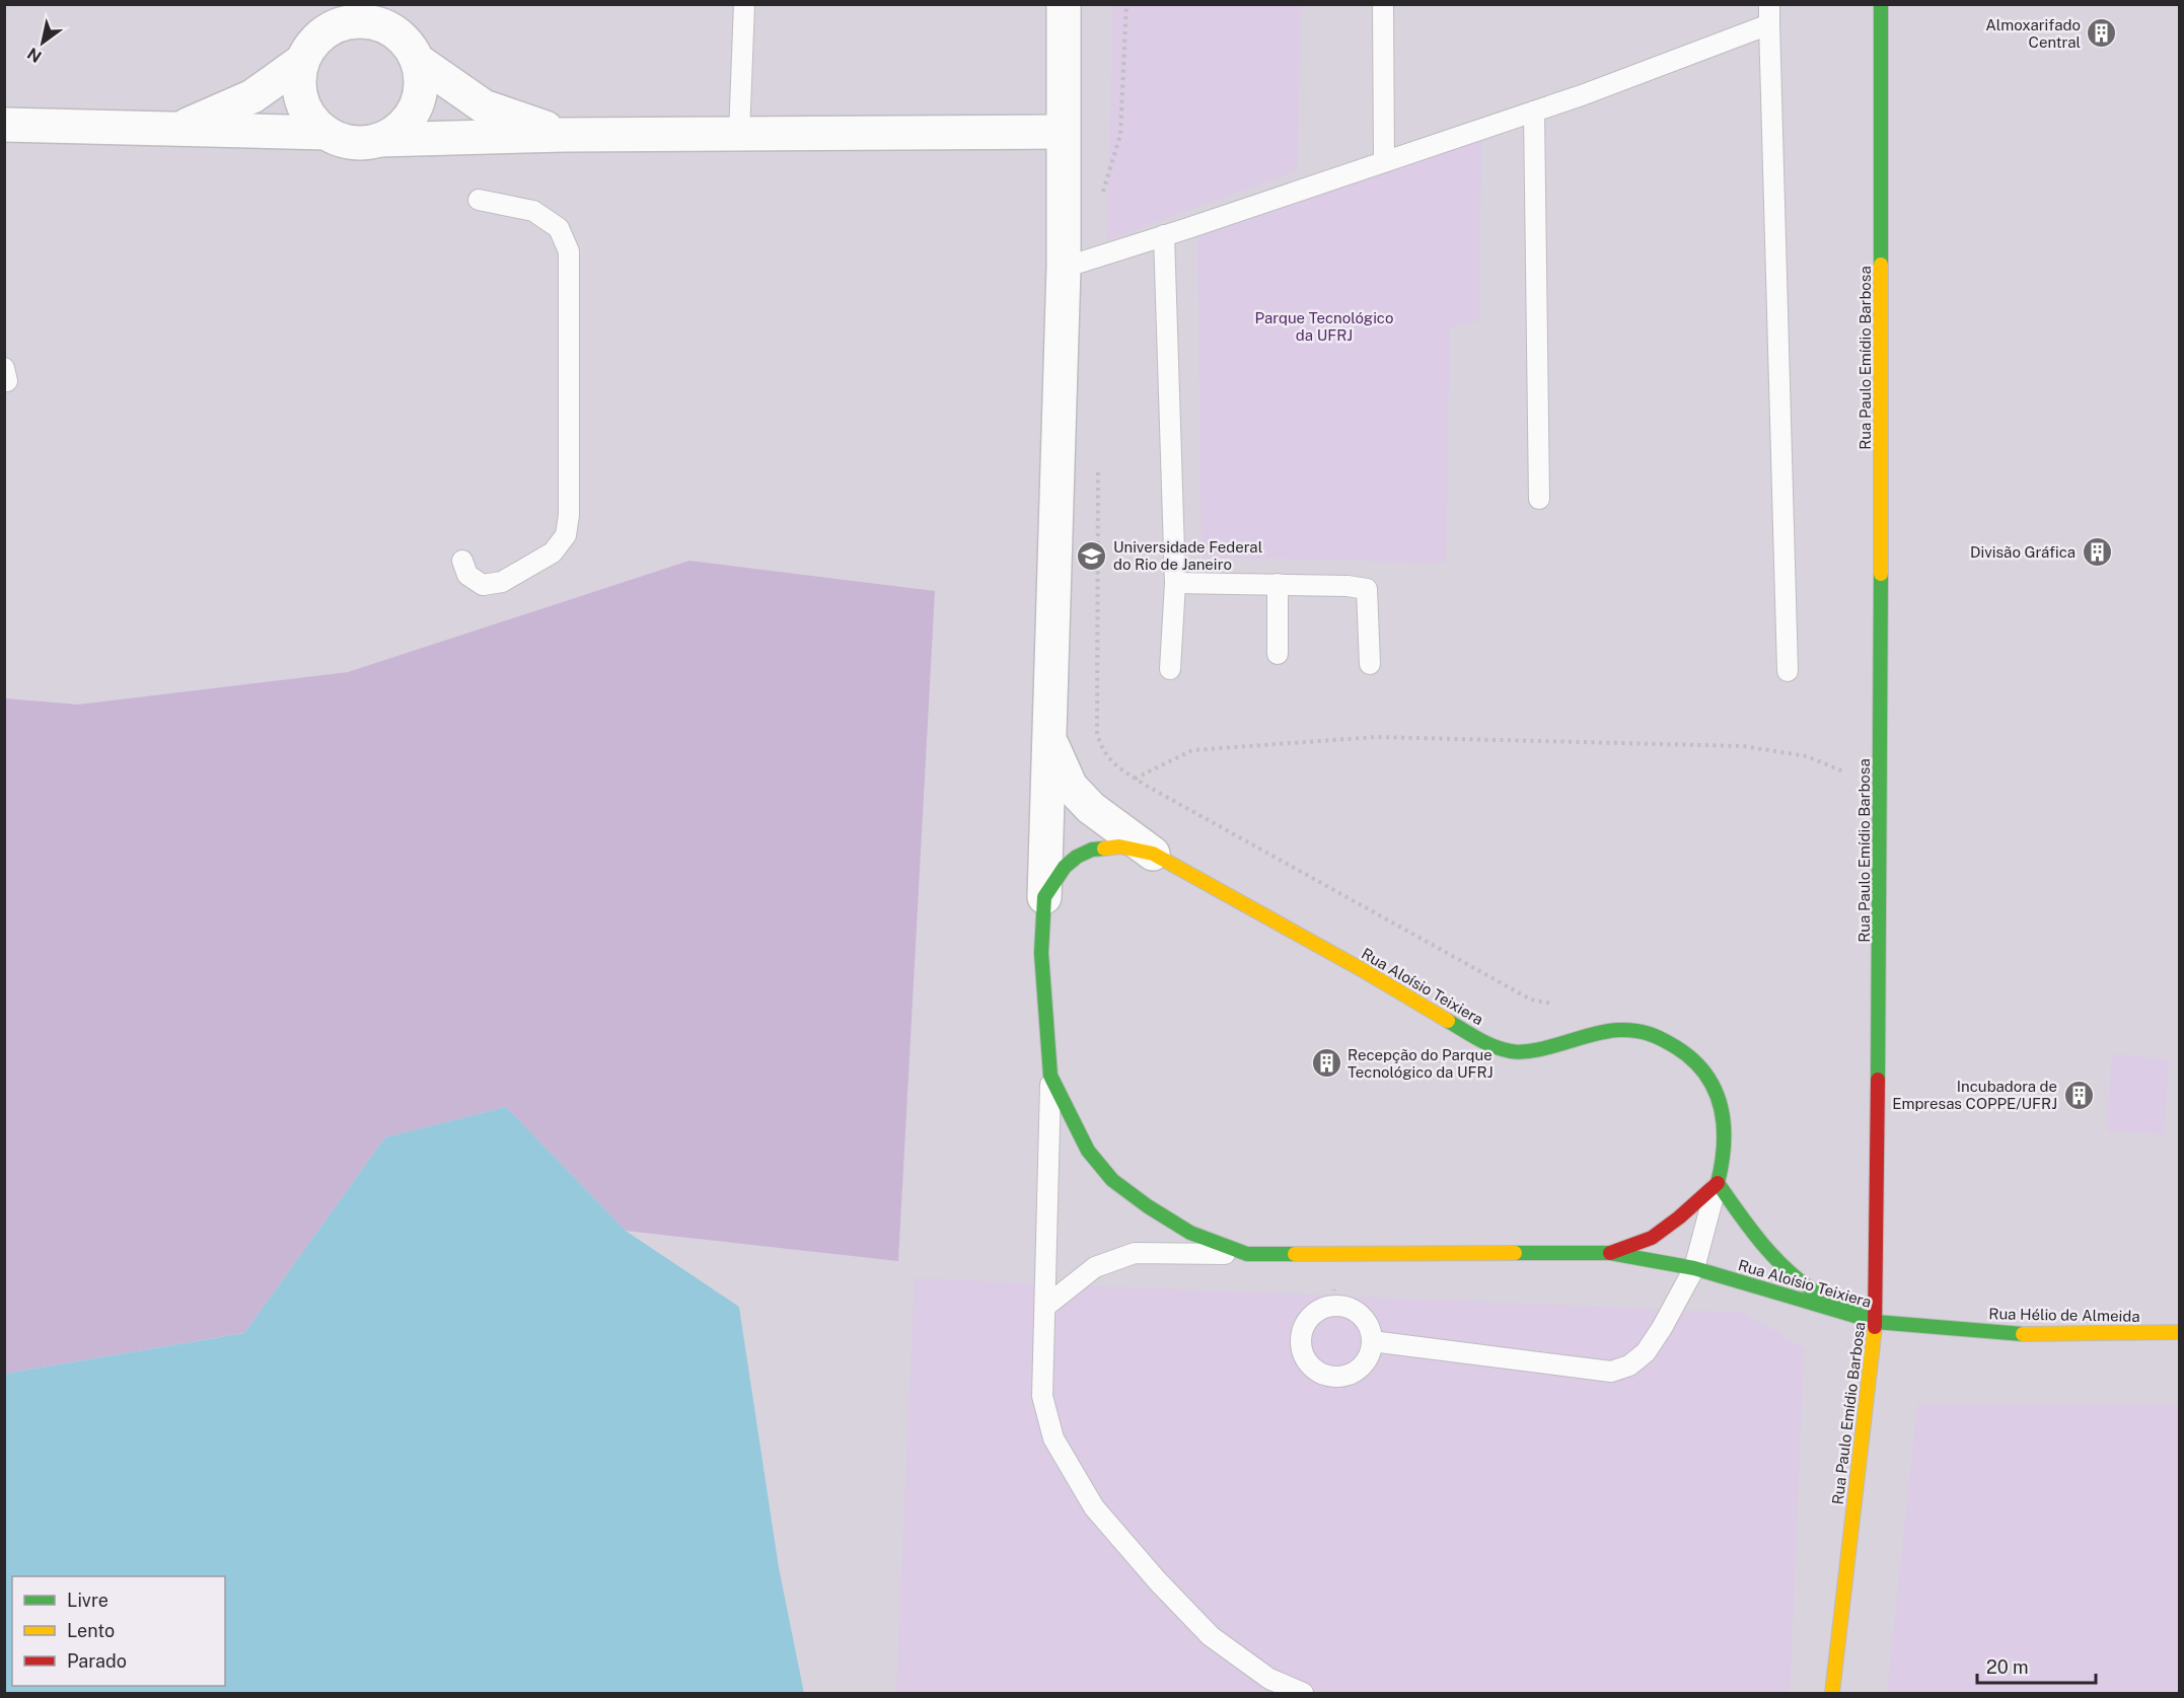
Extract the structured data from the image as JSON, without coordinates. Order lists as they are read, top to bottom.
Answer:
{
  "streets": {
    "street": ["Rua Paulo Emídio Barbosa", "Rua Aloísio Teixiera", "Rua Hélio de Almeida"]
  },
  "crossings": [
    ["Rua Paulo Emídio Barbosa", "Rua Aloísio Teixiera"],
    ["Rua Paulo Emídio Barbosa", "Rua Hélio de Almeida"],
    ["Rua Aloísio Teixiera", "Rua Hélio de Almeida"]
  ],
  "parks": ["Parque Tecnológico da UFRJ"],
  "places": {
    "building": [
      "Almoxarifado Central",
      "Divisão Gráfica",
      "Recepção do Parque Tecnológico da UFRJ",
      "Incubadora de Empresas COPPE/UFRJ"
    ],
    "school or university": ["Universidade Federal do Rio de Janeiro"]
  },
  "legend": ["Livre", "Lento", "Parado"],
  "scale_bar": "20 m",
  "north": "bottom left"
}
